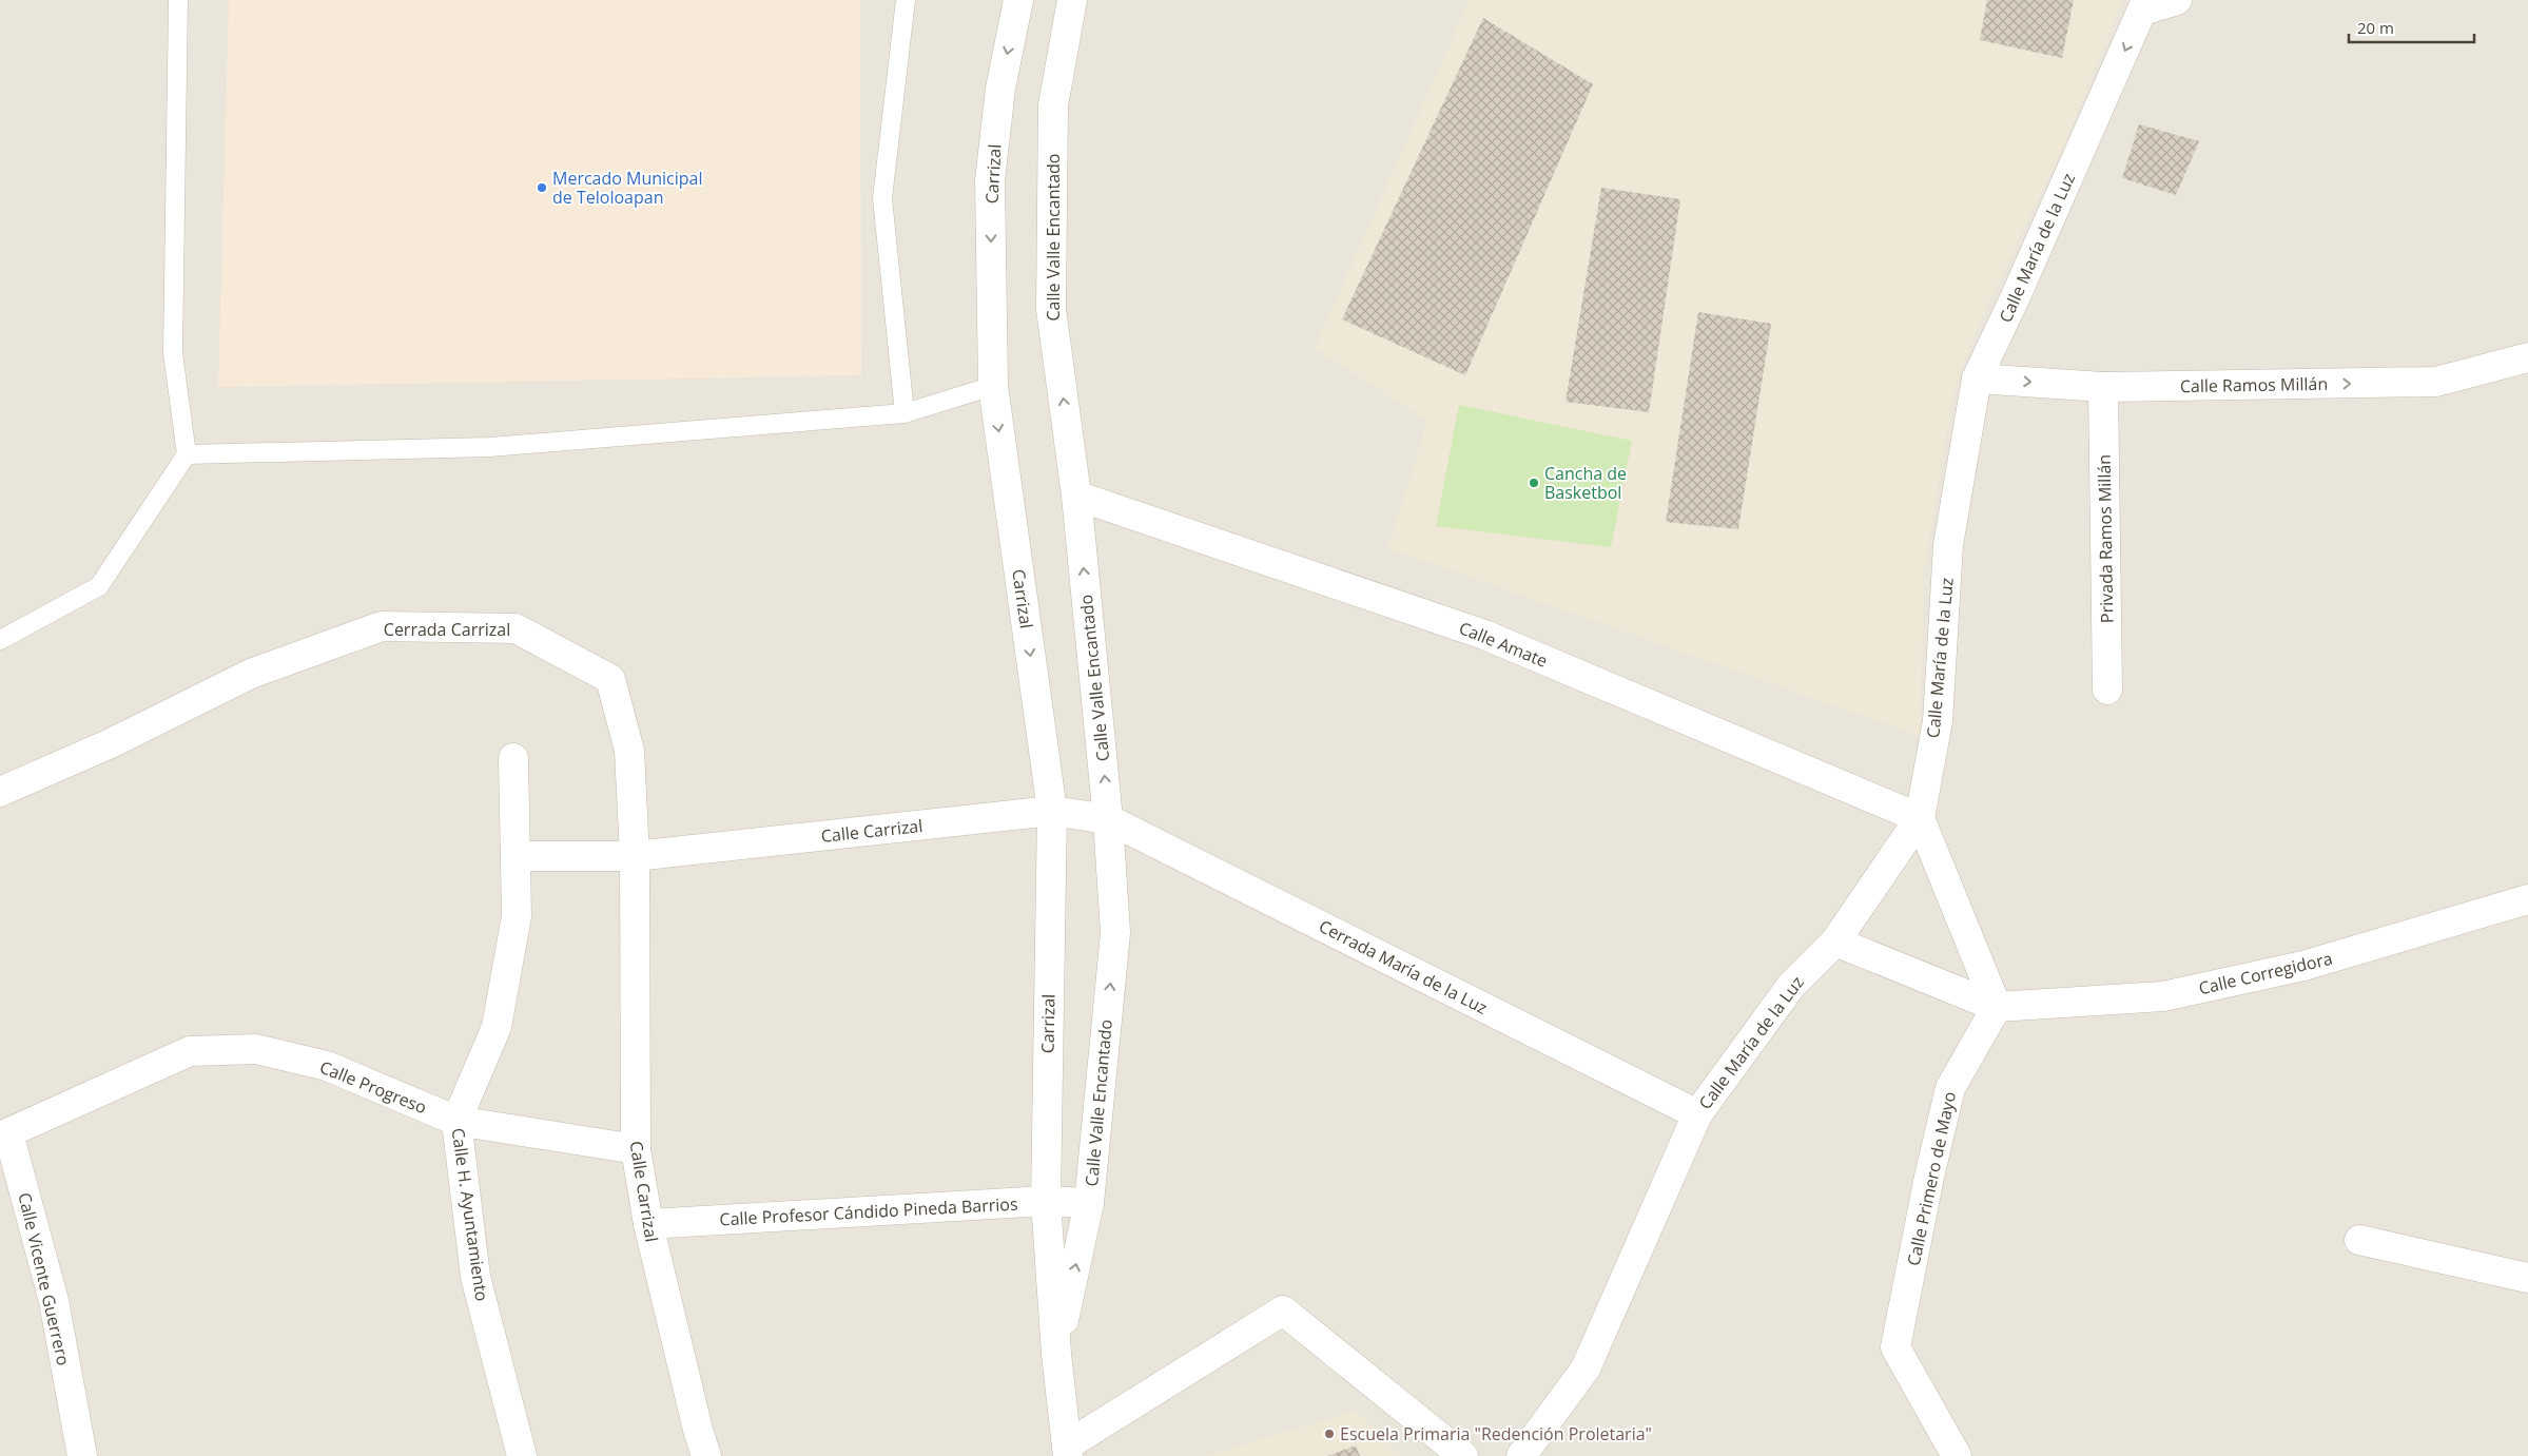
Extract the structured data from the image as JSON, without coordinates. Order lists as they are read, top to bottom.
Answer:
{
  "streets": {
    "street": [
      "Carrizal",
      "Calle Valle Encantado",
      "Calle María de la Luz",
      "Calle Ramos Millán",
      "Privada Ramos Millán",
      "Cerrada Carrizal",
      "Calle Amate",
      "Calle Carrizal",
      "Cerrada María de la Luz",
      "Calle Corregidora",
      "Calle Progreso",
      "Calle Primero de Mayo",
      "Calle Profesor Cándido Pineda Barrios",
      "Calle H. Ayuntamiento",
      "Calle Vicente Guerrero"
    ]
  },
  "crossings": [
    ["Carrizal", "Calle Valle Encantado"],
    ["Carrizal", "Calle Carrizal"],
    ["Carrizal", "Calle Profesor Cándido Pineda Barrios"],
    ["Calle Valle Encantado", "Calle Amate"],
    ["Calle Valle Encantado", "Calle Carrizal"],
    ["Calle Valle Encantado", "Cerrada María de la Luz"],
    ["Calle Valle Encantado", "Calle Profesor Cándido Pineda Barrios"],
    ["Calle María de la Luz", "Calle Ramos Millán"],
    ["Calle María de la Luz", "Calle Amate"],
    ["Calle María de la Luz", "Cerrada María de la Luz"],
    ["Calle Ramos Millán", "Privada Ramos Millán"],
    ["Cerrada Carrizal", "Calle Carrizal"],
    ["Calle Carrizal", "Cerrada María de la Luz"],
    ["Calle Carrizal", "Calle Progreso"],
    ["Calle Carrizal", "Calle Profesor Cándido Pineda Barrios"],
    ["Calle Carrizal", "Calle H. Ayuntamiento"],
    ["Calle Corregidora", "Calle Primero de Mayo"],
    ["Calle Progreso", "Calle H. Ayuntamiento"],
    ["Calle Progreso", "Calle Vicente Guerrero"]
  ],
  "one_way": ["Carrizal", "Calle Valle Encantado", "Calle Ramos Millán"],
  "places": ["Mercado Municipal de Teloloapan", "Cancha de Basketbol", "Escuela Primaria \"Redención Proletaria\""],
  "scale_bar": "20 m"
}
